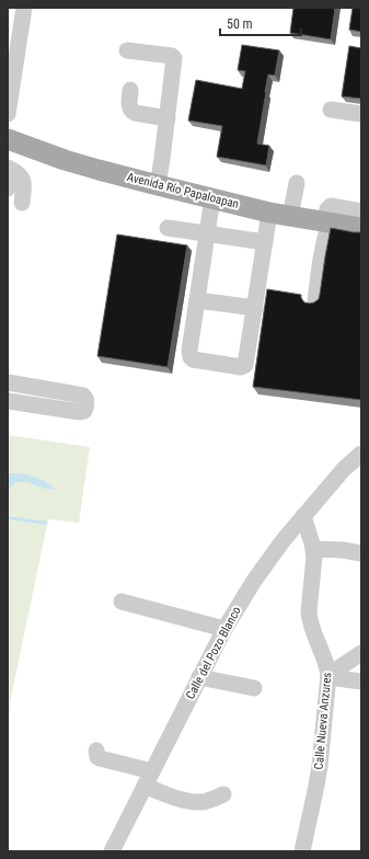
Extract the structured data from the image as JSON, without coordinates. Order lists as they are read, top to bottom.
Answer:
{
  "streets": {
    "main road": ["Avenida Río Papaloapan"],
    "street": ["Calle del Pozo Blanco", "Calle Nueva Anzures"]
  },
  "crossings": [
    ["Calle del Pozo Blanco", "Calle Nueva Anzures"]
  ],
  "scale_bar": "50 m"
}
